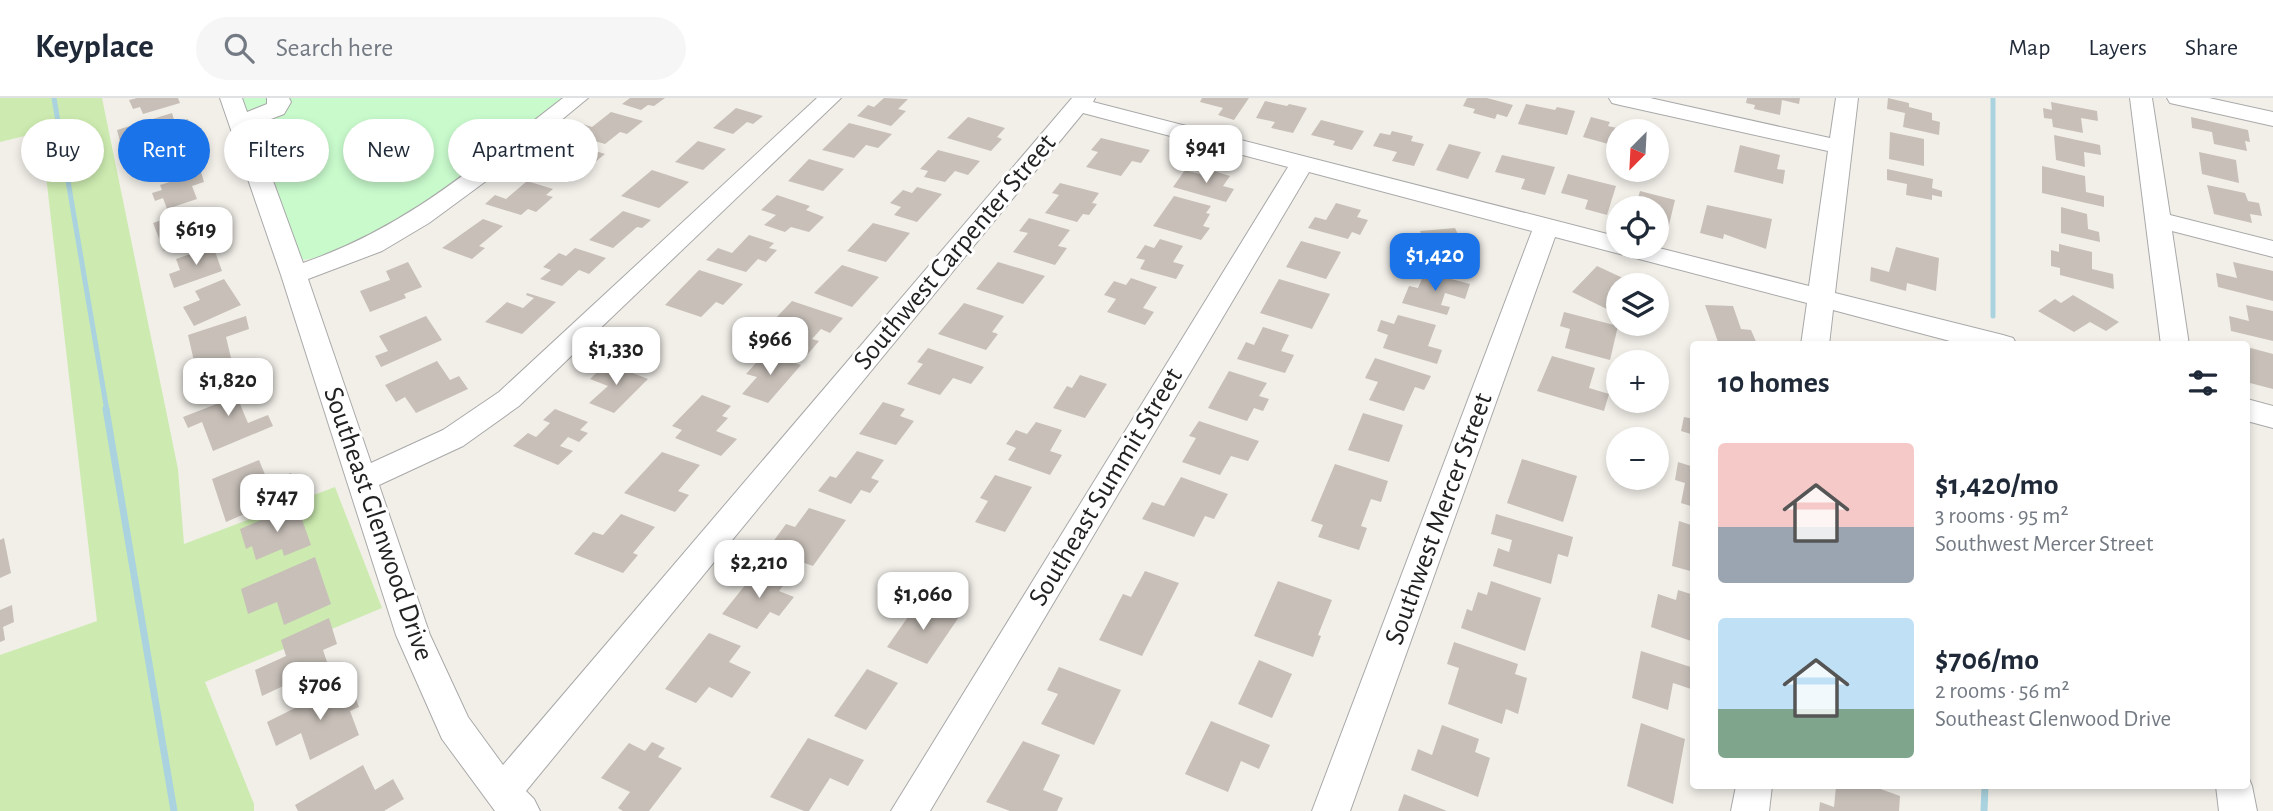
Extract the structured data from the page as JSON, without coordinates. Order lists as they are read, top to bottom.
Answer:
{
  "streets": {
    "street": [
      "Southwest Carpenter Street",
      "Southeast Summit Street",
      "Southwest Mercer Street",
      "Southeast Glenwood Drive"
    ]
  },
  "crossings": [
    ["Southwest Carpenter Street", "Southeast Glenwood Drive"]
  ],
  "north": "bottom left",
  "page": {
    "header": "Keyplace",
    "search": "Search here",
    "nav": ["Map", "Layers", "Share"],
    "map_buttons": ["+", "−"],
    "chip": [
      "Buy",
      "Rent",
      "Filters",
      "New",
      "Apartment"
    ],
    "price": [
      "$941",
      "$619",
      "$1,420",
      "$966",
      "$1,330",
      "$1,820",
      "$747",
      "$2,210",
      "$1,060",
      "$706"
    ],
    "heading": "10 homes",
    "list": [
      {
        "name": "$1,420/mo",
        "note": "3 rooms · 95 m² · Southwest Mercer Street"
      },
      {
        "name": "$706/mo",
        "note": "2 rooms · 56 m² · Southeast Glenwood Drive"
      }
    ]
  }
}
